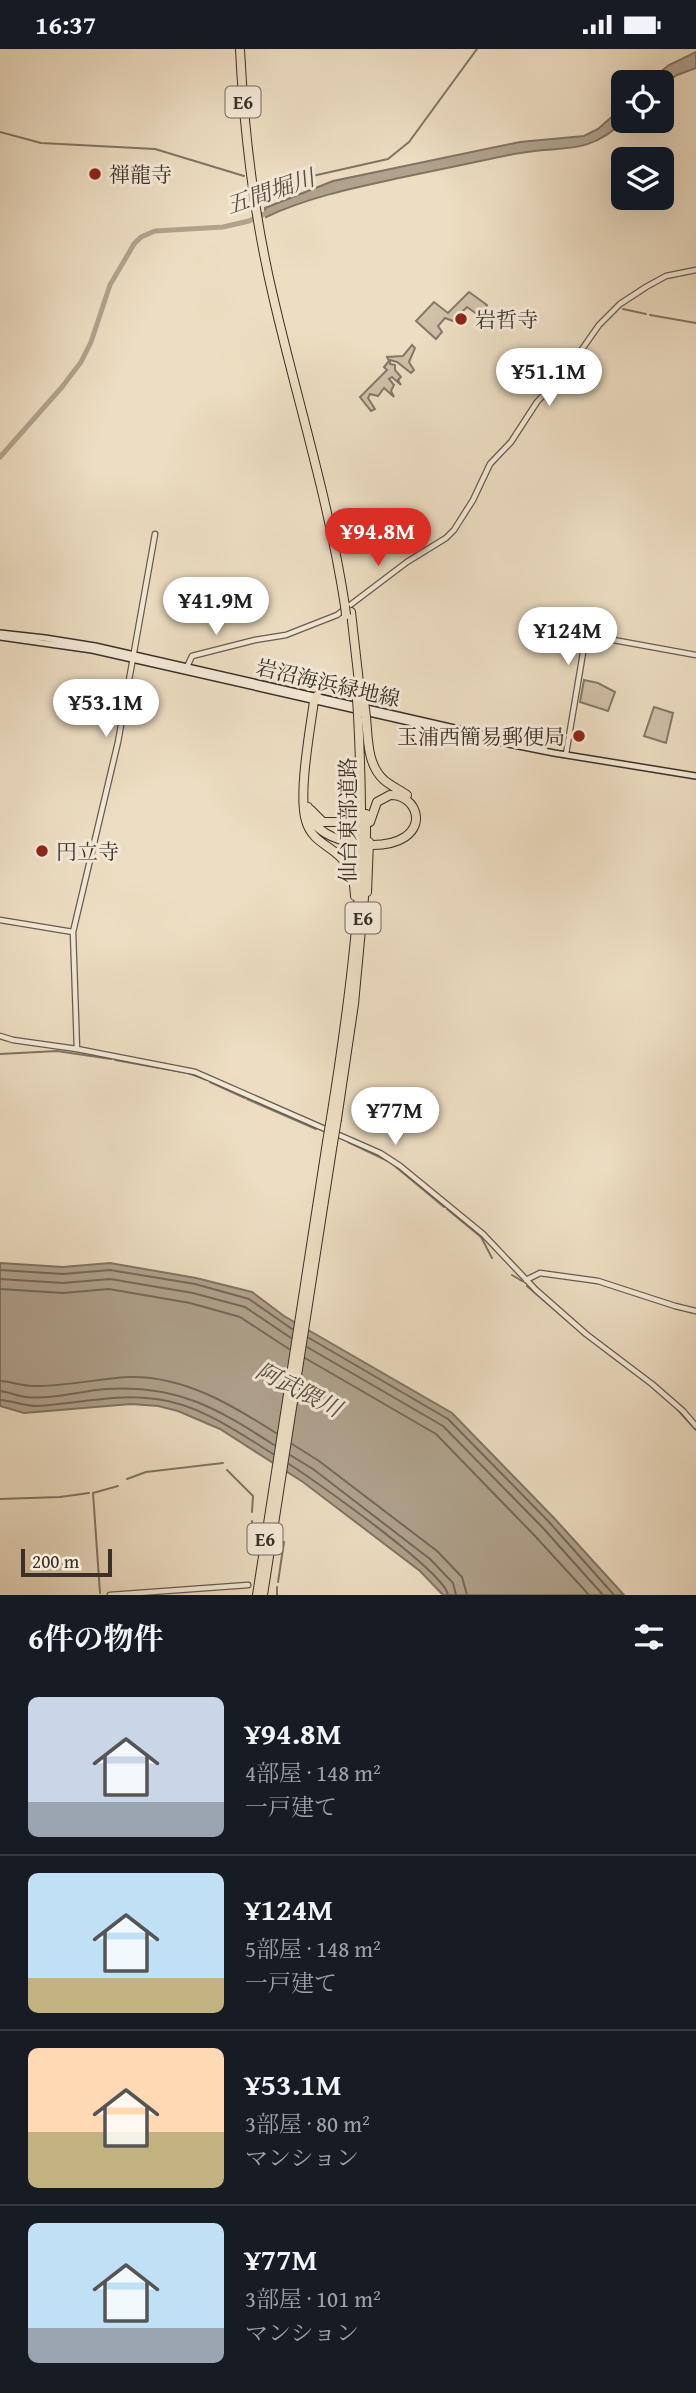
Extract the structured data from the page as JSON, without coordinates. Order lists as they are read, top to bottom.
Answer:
{
  "streets": {
    "highway": ["E6", "仙台東部道路"],
    "main road": ["岩沼海浜緑地線"]
  },
  "water": ["五間堀川", "阿武隈川"],
  "places": [
    "禅龍寺",
    "岩哲寺",
    "玉浦西簡易郵便局",
    "円立寺"
  ],
  "scale_bar": "200 m",
  "page": {
    "status": "16:37",
    "price": [
      "¥51.1M",
      "¥94.8M",
      "¥41.9M",
      "¥124M",
      "¥53.1M",
      "¥77M"
    ],
    "scale": "200 m",
    "heading": "6件の物件",
    "list": [
      {
        "name": "¥94.8M",
        "note": "4部屋 · 148 m² · 一戸建て"
      },
      {
        "name": "¥124M",
        "note": "5部屋 · 148 m² · 一戸建て"
      },
      {
        "name": "¥53.1M",
        "note": "3部屋 · 80 m² · マンション"
      },
      {
        "name": "¥77M",
        "note": "3部屋 · 101 m² · マンション"
      }
    ]
  }
}
